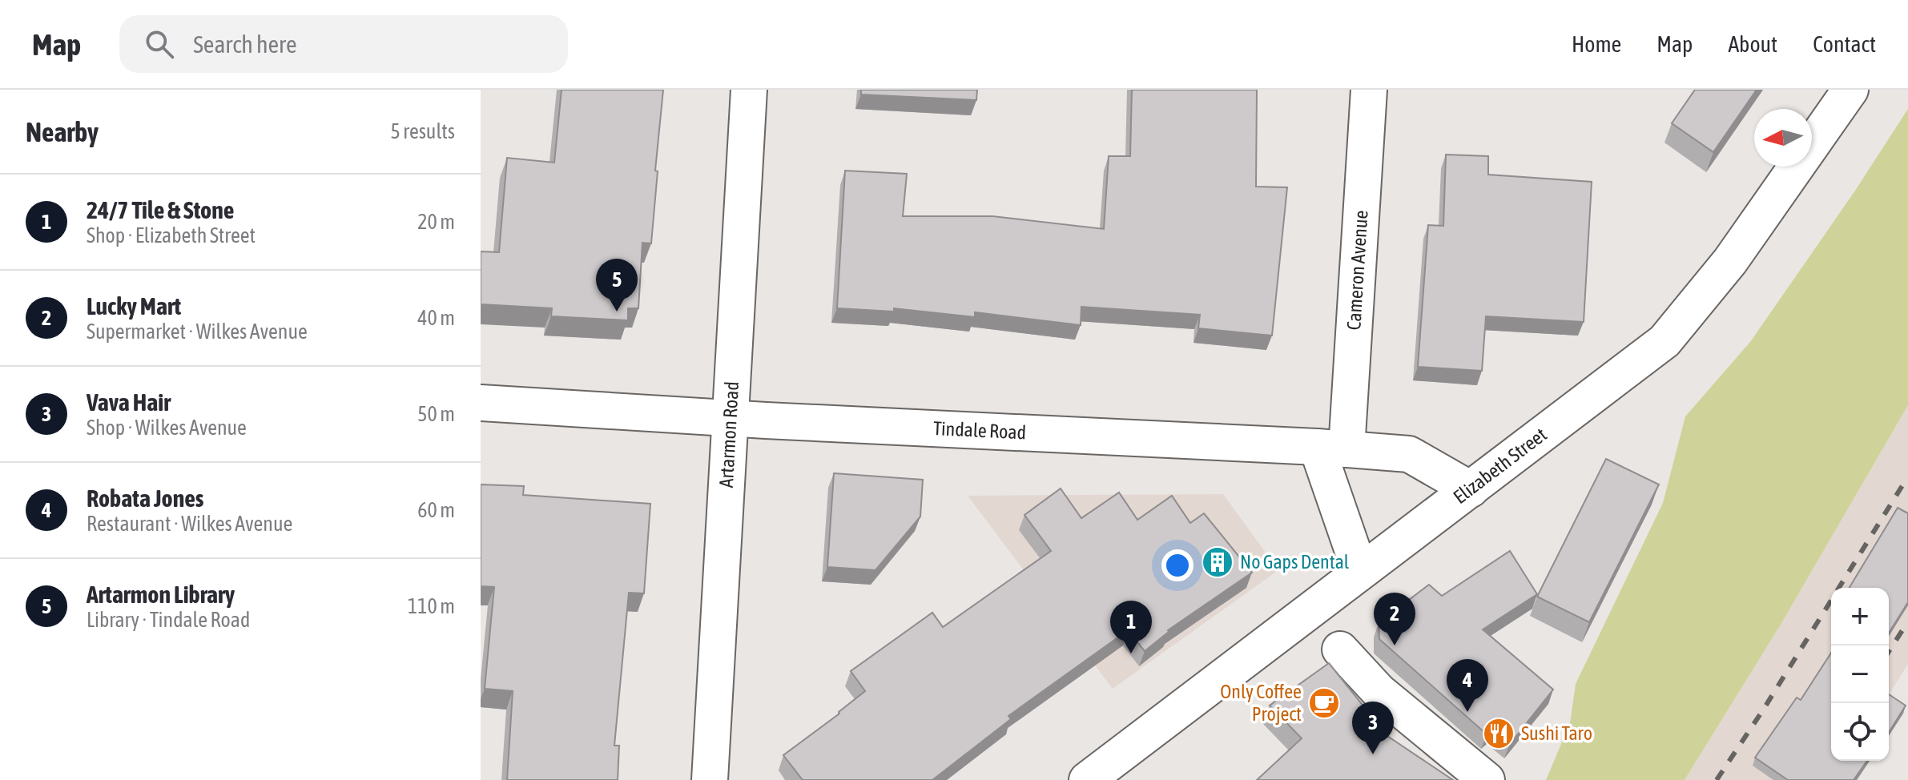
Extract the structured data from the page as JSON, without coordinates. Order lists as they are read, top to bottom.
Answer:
{
  "streets": {
    "street": [
      "Cameron Avenue",
      "Tindale Road",
      "Artarmon Road",
      "Elizabeth Street"
    ]
  },
  "crossings": [
    ["Cameron Avenue", "Tindale Road"],
    ["Tindale Road", "Artarmon Road"],
    ["Tindale Road", "Elizabeth Street"]
  ],
  "places": {
    "building": ["No Gaps Dental"],
    "cafe": ["Only Coffee Project"],
    "restaurant": ["Sushi Taro"]
  },
  "north": "left",
  "page": {
    "header": "Map",
    "search": "Search here",
    "nav": [
      "Home",
      "Map",
      "About",
      "Contact"
    ],
    "heading": ["Nearby", "5 results"],
    "list": [
      {
        "mark": "1",
        "name": "24/7 Tile & Stone",
        "note": "Shop · Elizabeth Street",
        "value": "20 m"
      },
      {
        "mark": "2",
        "name": "Lucky Mart",
        "note": "Supermarket · Wilkes Avenue",
        "value": "40 m"
      },
      {
        "mark": "3",
        "name": "Vava Hair",
        "note": "Shop · Wilkes Avenue",
        "value": "50 m"
      },
      {
        "mark": "4",
        "name": "Robata Jones",
        "note": "Restaurant · Wilkes Avenue",
        "value": "60 m"
      },
      {
        "mark": "5",
        "name": "Artarmon Library",
        "note": "Library · Tindale Road",
        "value": "110 m"
      }
    ],
    "pins": [
      "5",
      "2",
      "1",
      "4",
      "3"
    ],
    "map_buttons": ["+", "−"]
  }
}
